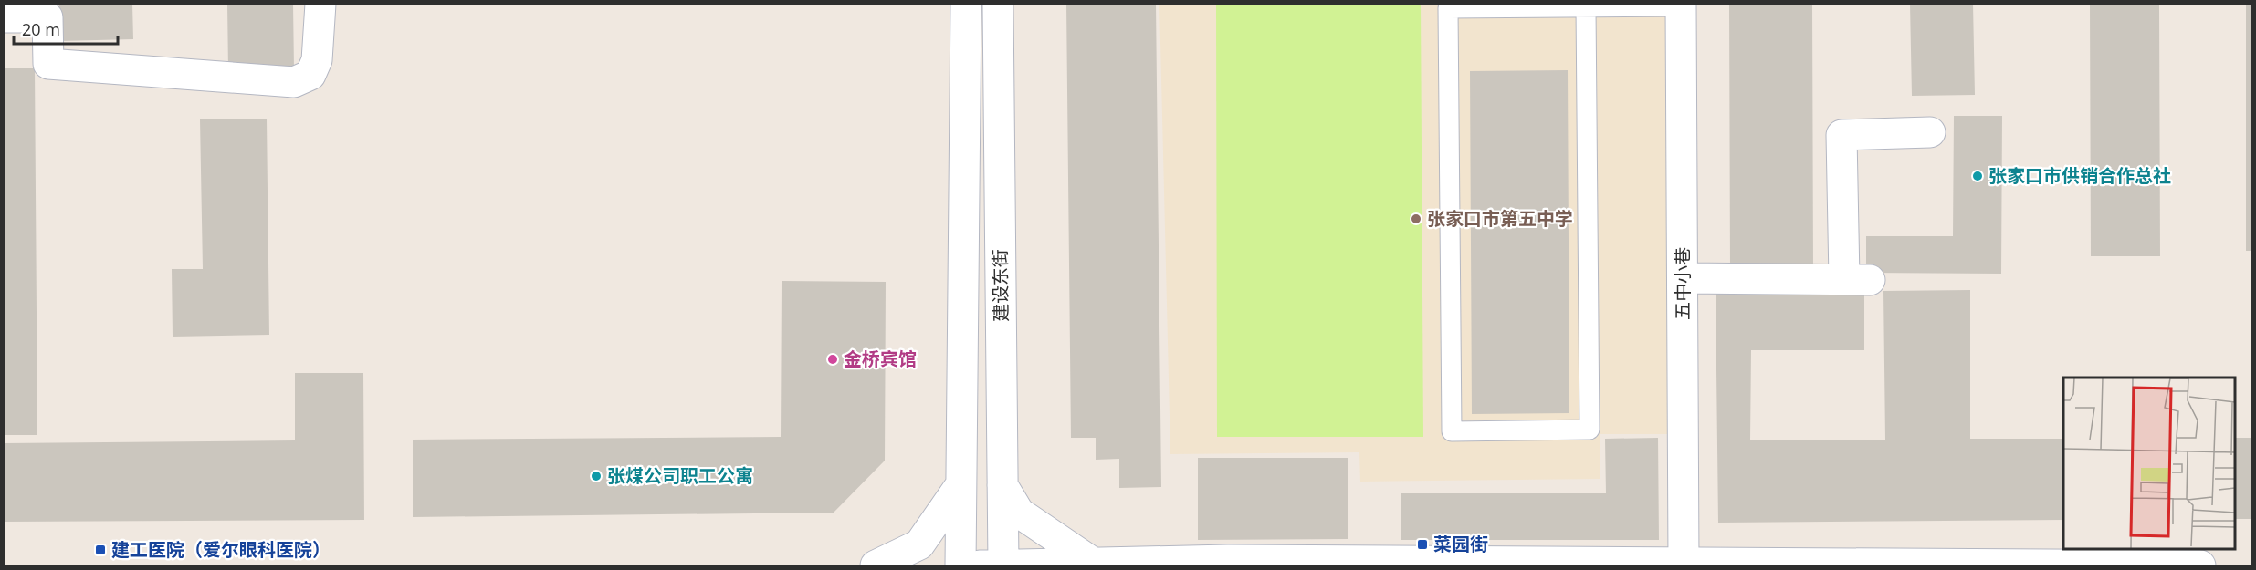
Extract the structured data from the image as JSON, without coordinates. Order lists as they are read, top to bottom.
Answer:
{
  "streets": {
    "main road": ["五中小巷", "建设东街"]
  },
  "places": {
    "other": [
      "张家口市供销合作总社",
      "张家口市第五中学",
      "金桥宾馆",
      "张煤公司职工公寓"
    ],
    "transit": ["菜园街", "建工医院（爱尔眼科医院）"]
  },
  "scale_bar": "20 m"
}
